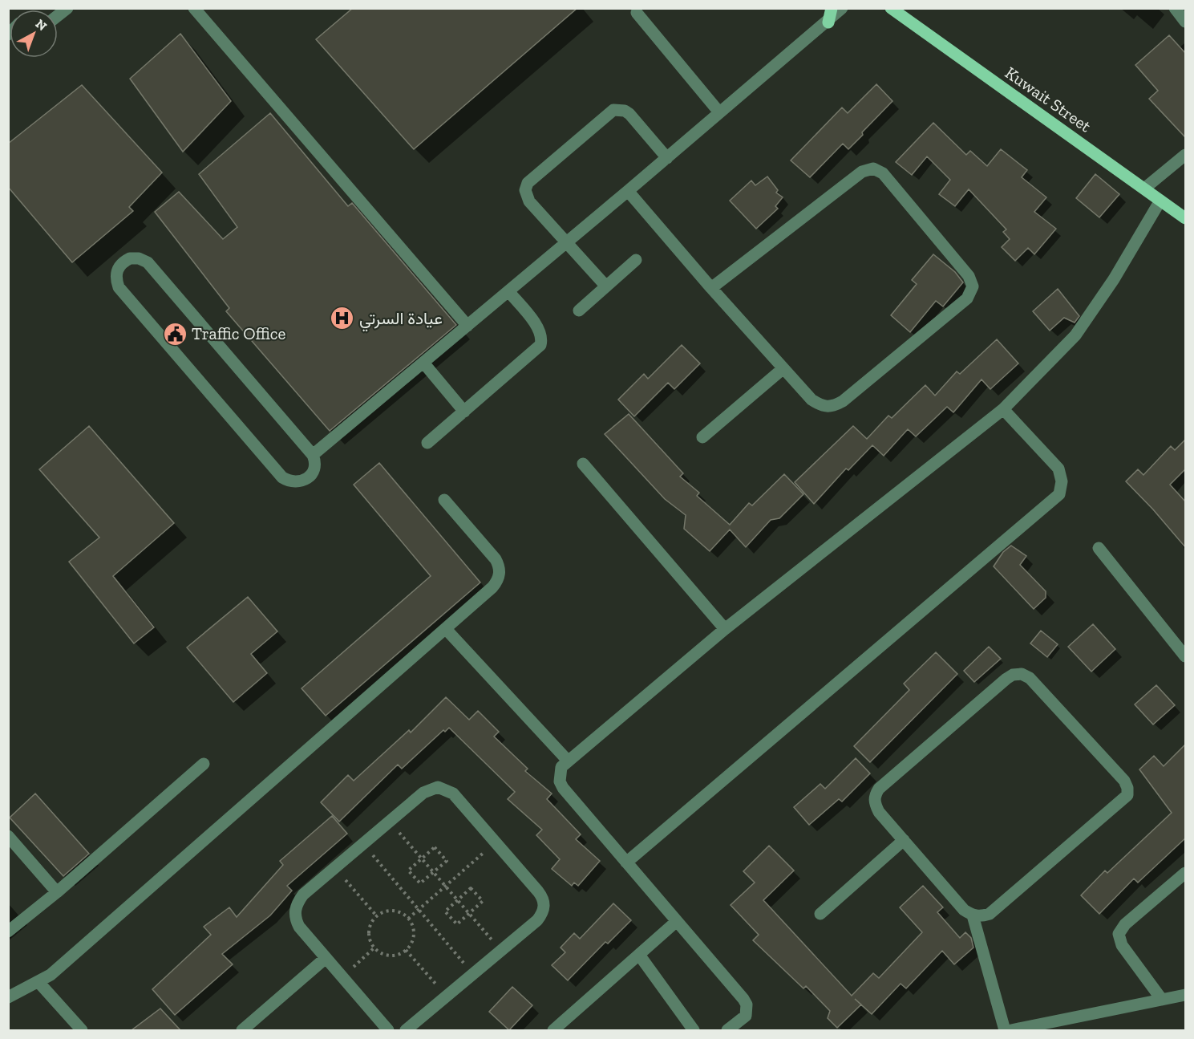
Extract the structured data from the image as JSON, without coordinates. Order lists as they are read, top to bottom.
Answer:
{
  "streets": {
    "main road": ["Kuwait Street"]
  },
  "places": {
    "hospital": ["عيادة السرتي"],
    "public building": ["Traffic Office"]
  },
  "north": "top right"
}
